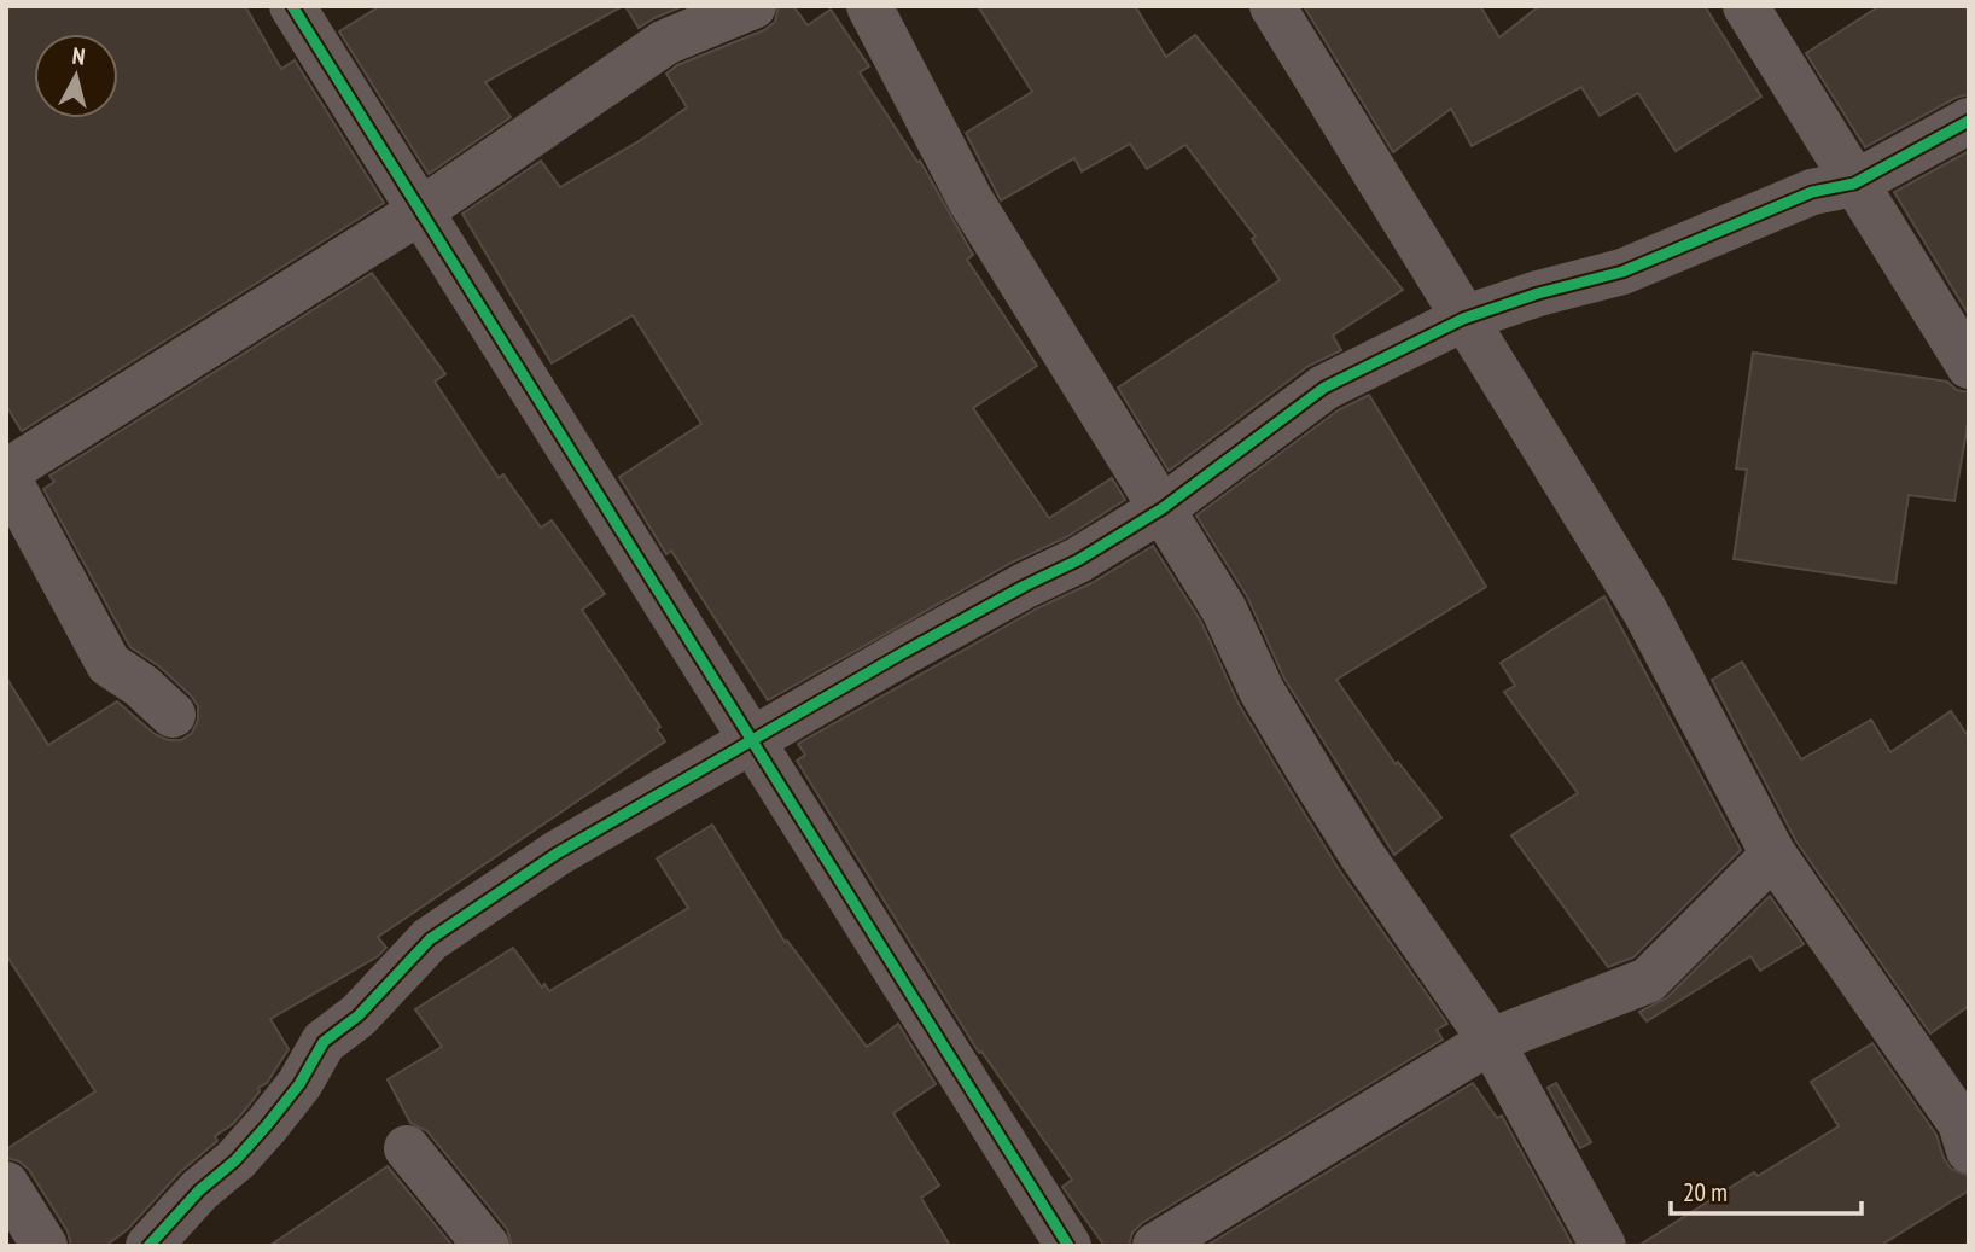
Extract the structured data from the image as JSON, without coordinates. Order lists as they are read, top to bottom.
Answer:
{
  "scale_bar": "20 m",
  "north": "top"
}
